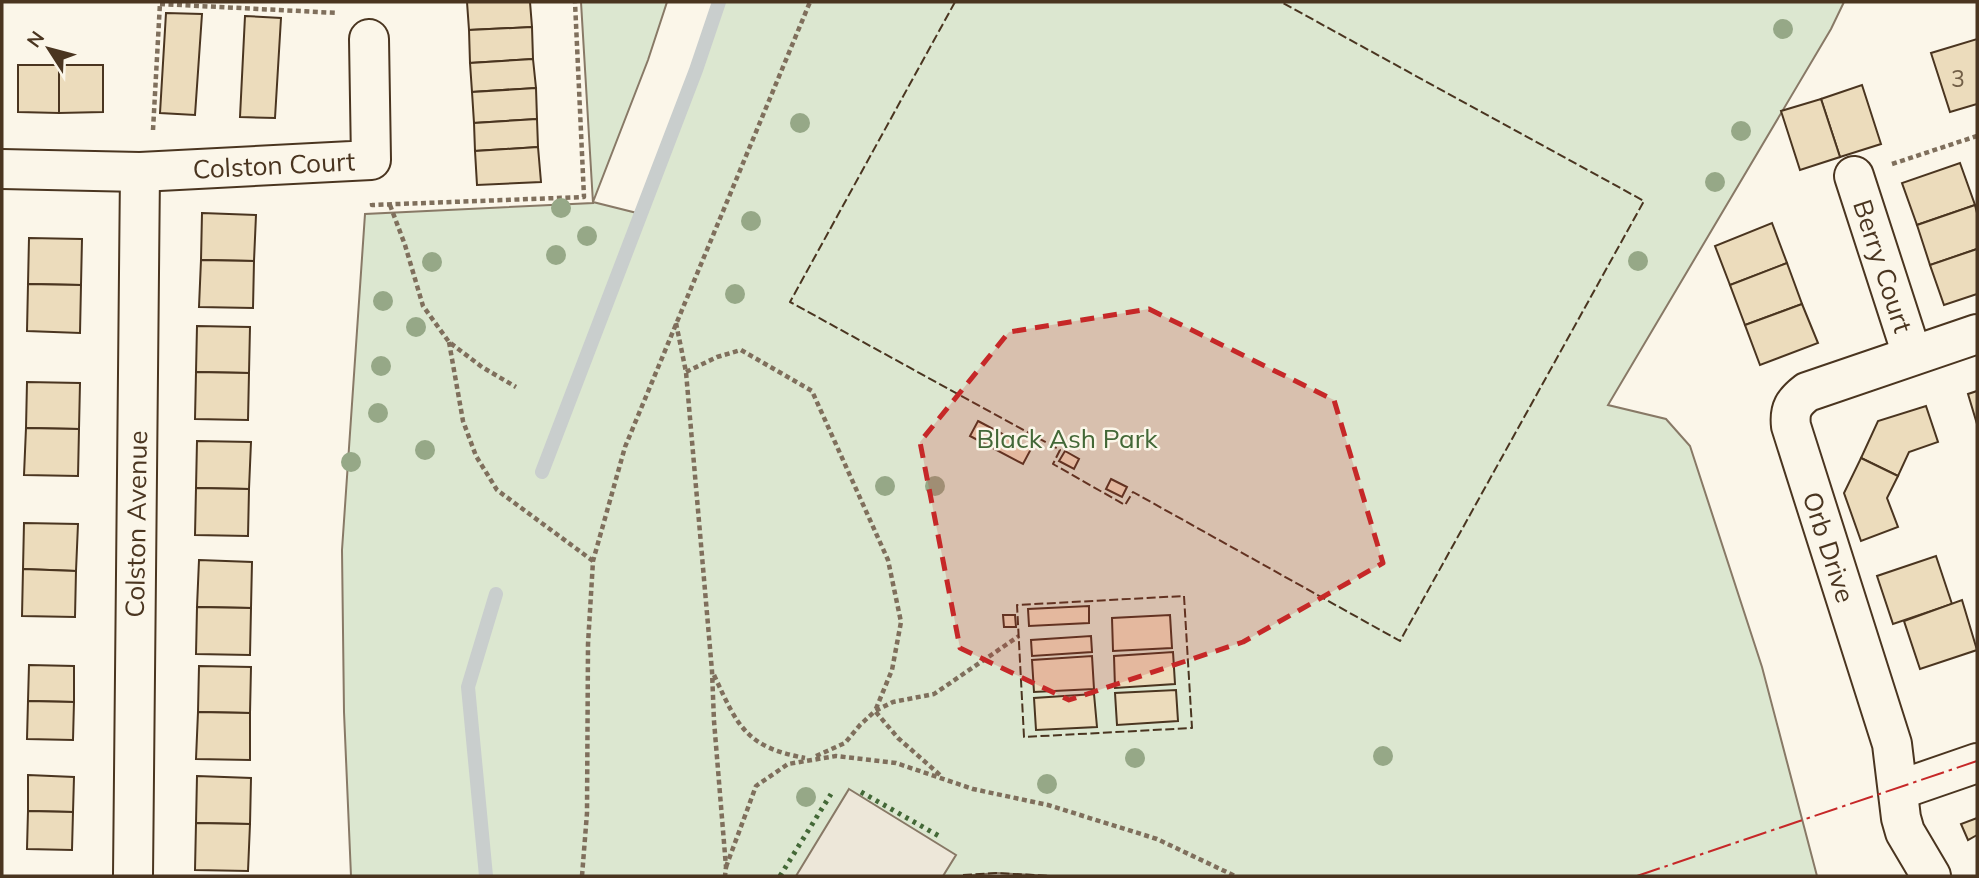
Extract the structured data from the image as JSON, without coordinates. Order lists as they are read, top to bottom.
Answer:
{
  "streets": {
    "street": [
      "Colston Court",
      "Berry Court",
      "Colston Avenue",
      "Orb Drive"
    ]
  },
  "crossings": [
    ["Colston Court", "Colston Avenue"],
    ["Berry Court", "Orb Drive"]
  ],
  "parks": ["Black Ash Park"],
  "house_numbers": ["3"],
  "north": "top left"
}
